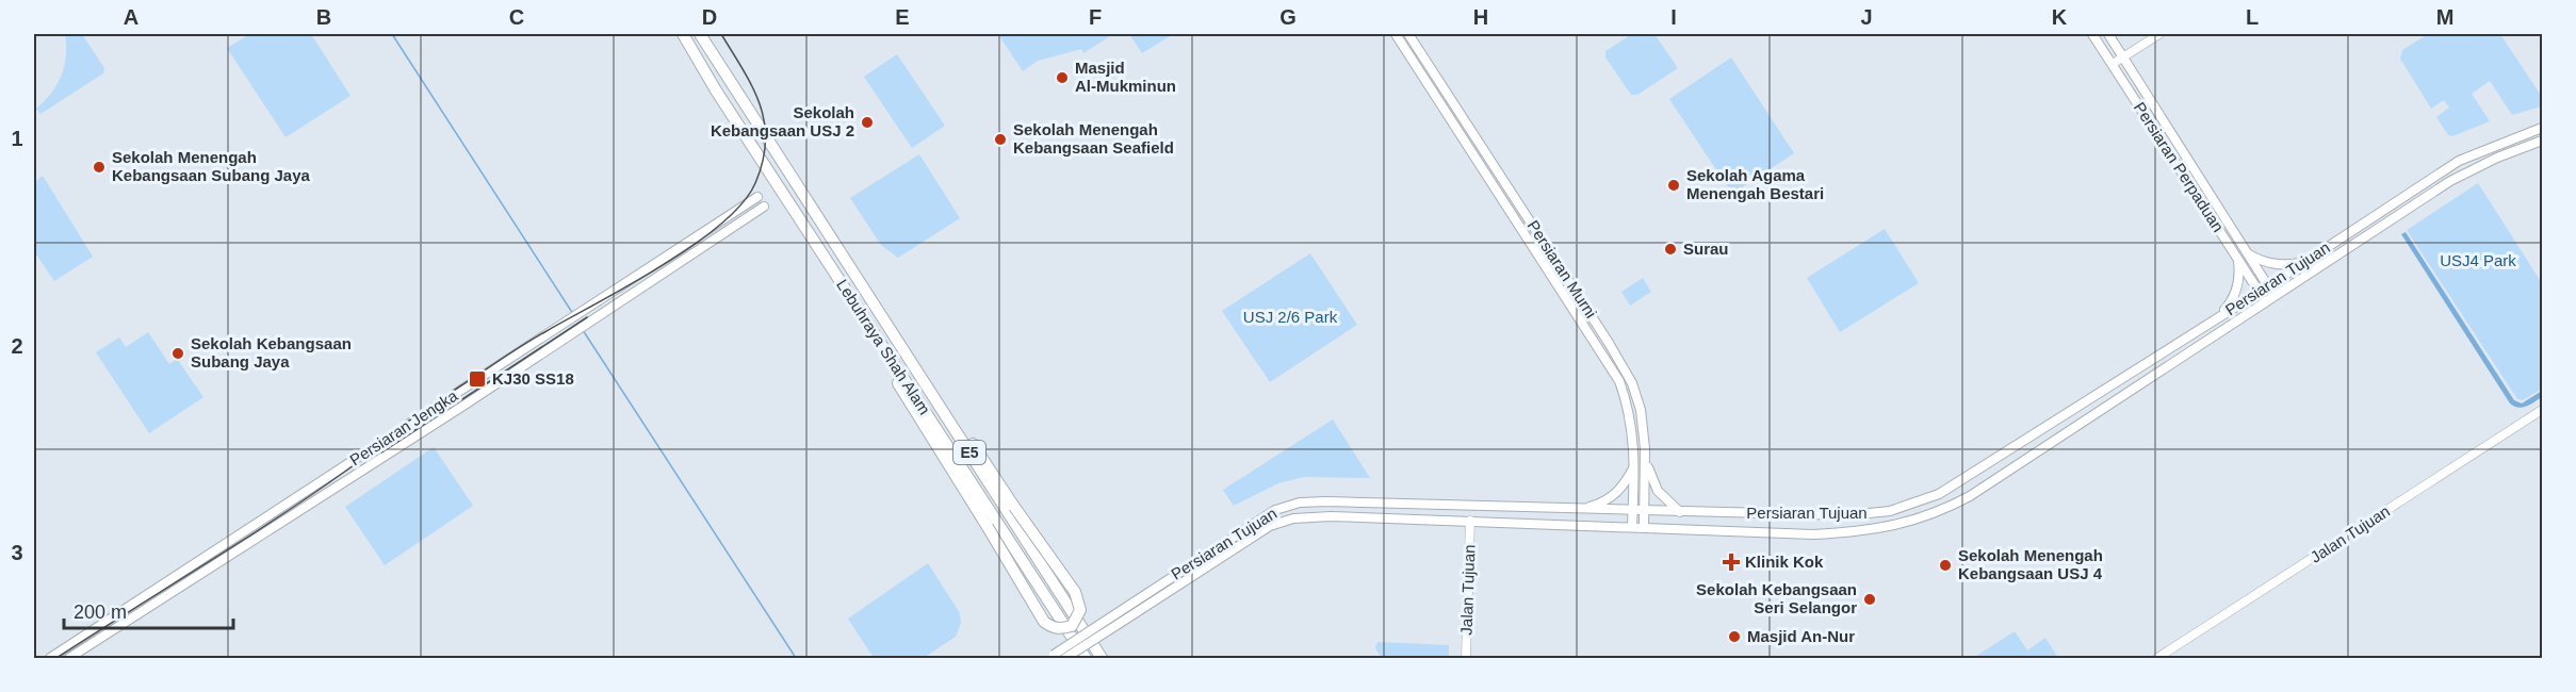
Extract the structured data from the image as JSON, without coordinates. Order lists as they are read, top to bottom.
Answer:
{
  "streets": {
    "highway": ["Lebuhraya Shah Alam", "E5"],
    "main road": [
      "Persiaran Perpaduan",
      "Persiaran Murni",
      "Persiaran Tujuan",
      "Persiaran Jengka"
    ],
    "street": ["Jalan Tujuan"]
  },
  "crossings": [
    ["Persiaran Perpaduan", "Persiaran Tujuan"],
    ["Persiaran Murni", "Persiaran Tujuan"],
    ["Persiaran Tujuan", "Jalan Tujuan"]
  ],
  "parks": ["USJ4 Park", "USJ 2/6 Park"],
  "places": {
    "other": [
      "Masjid Al-Mukminun",
      "Sekolah Kebangsaan USJ 2",
      "Sekolah Menengah Kebangsaan Seafield",
      "Sekolah Menengah Kebangsaan Subang Jaya",
      "Sekolah Agama Menengah Bestari",
      "Surau",
      "Sekolah Kebangsaan Subang Jaya",
      "Sekolah Menengah Kebangsaan USJ 4",
      "Sekolah Kebangsaan Seri Selangor",
      "Masjid An-Nur"
    ],
    "transit": ["KJ30 SS18"],
    "health": ["Klinik Kok"]
  },
  "scale_bar": "200 m",
  "grid": {
    "columns": [
      "A",
      "B",
      "C",
      "D",
      "E",
      "F",
      "G",
      "H",
      "I",
      "J",
      "K",
      "L",
      "M"
    ],
    "rows": ["1", "2", "3"]
  }
}
